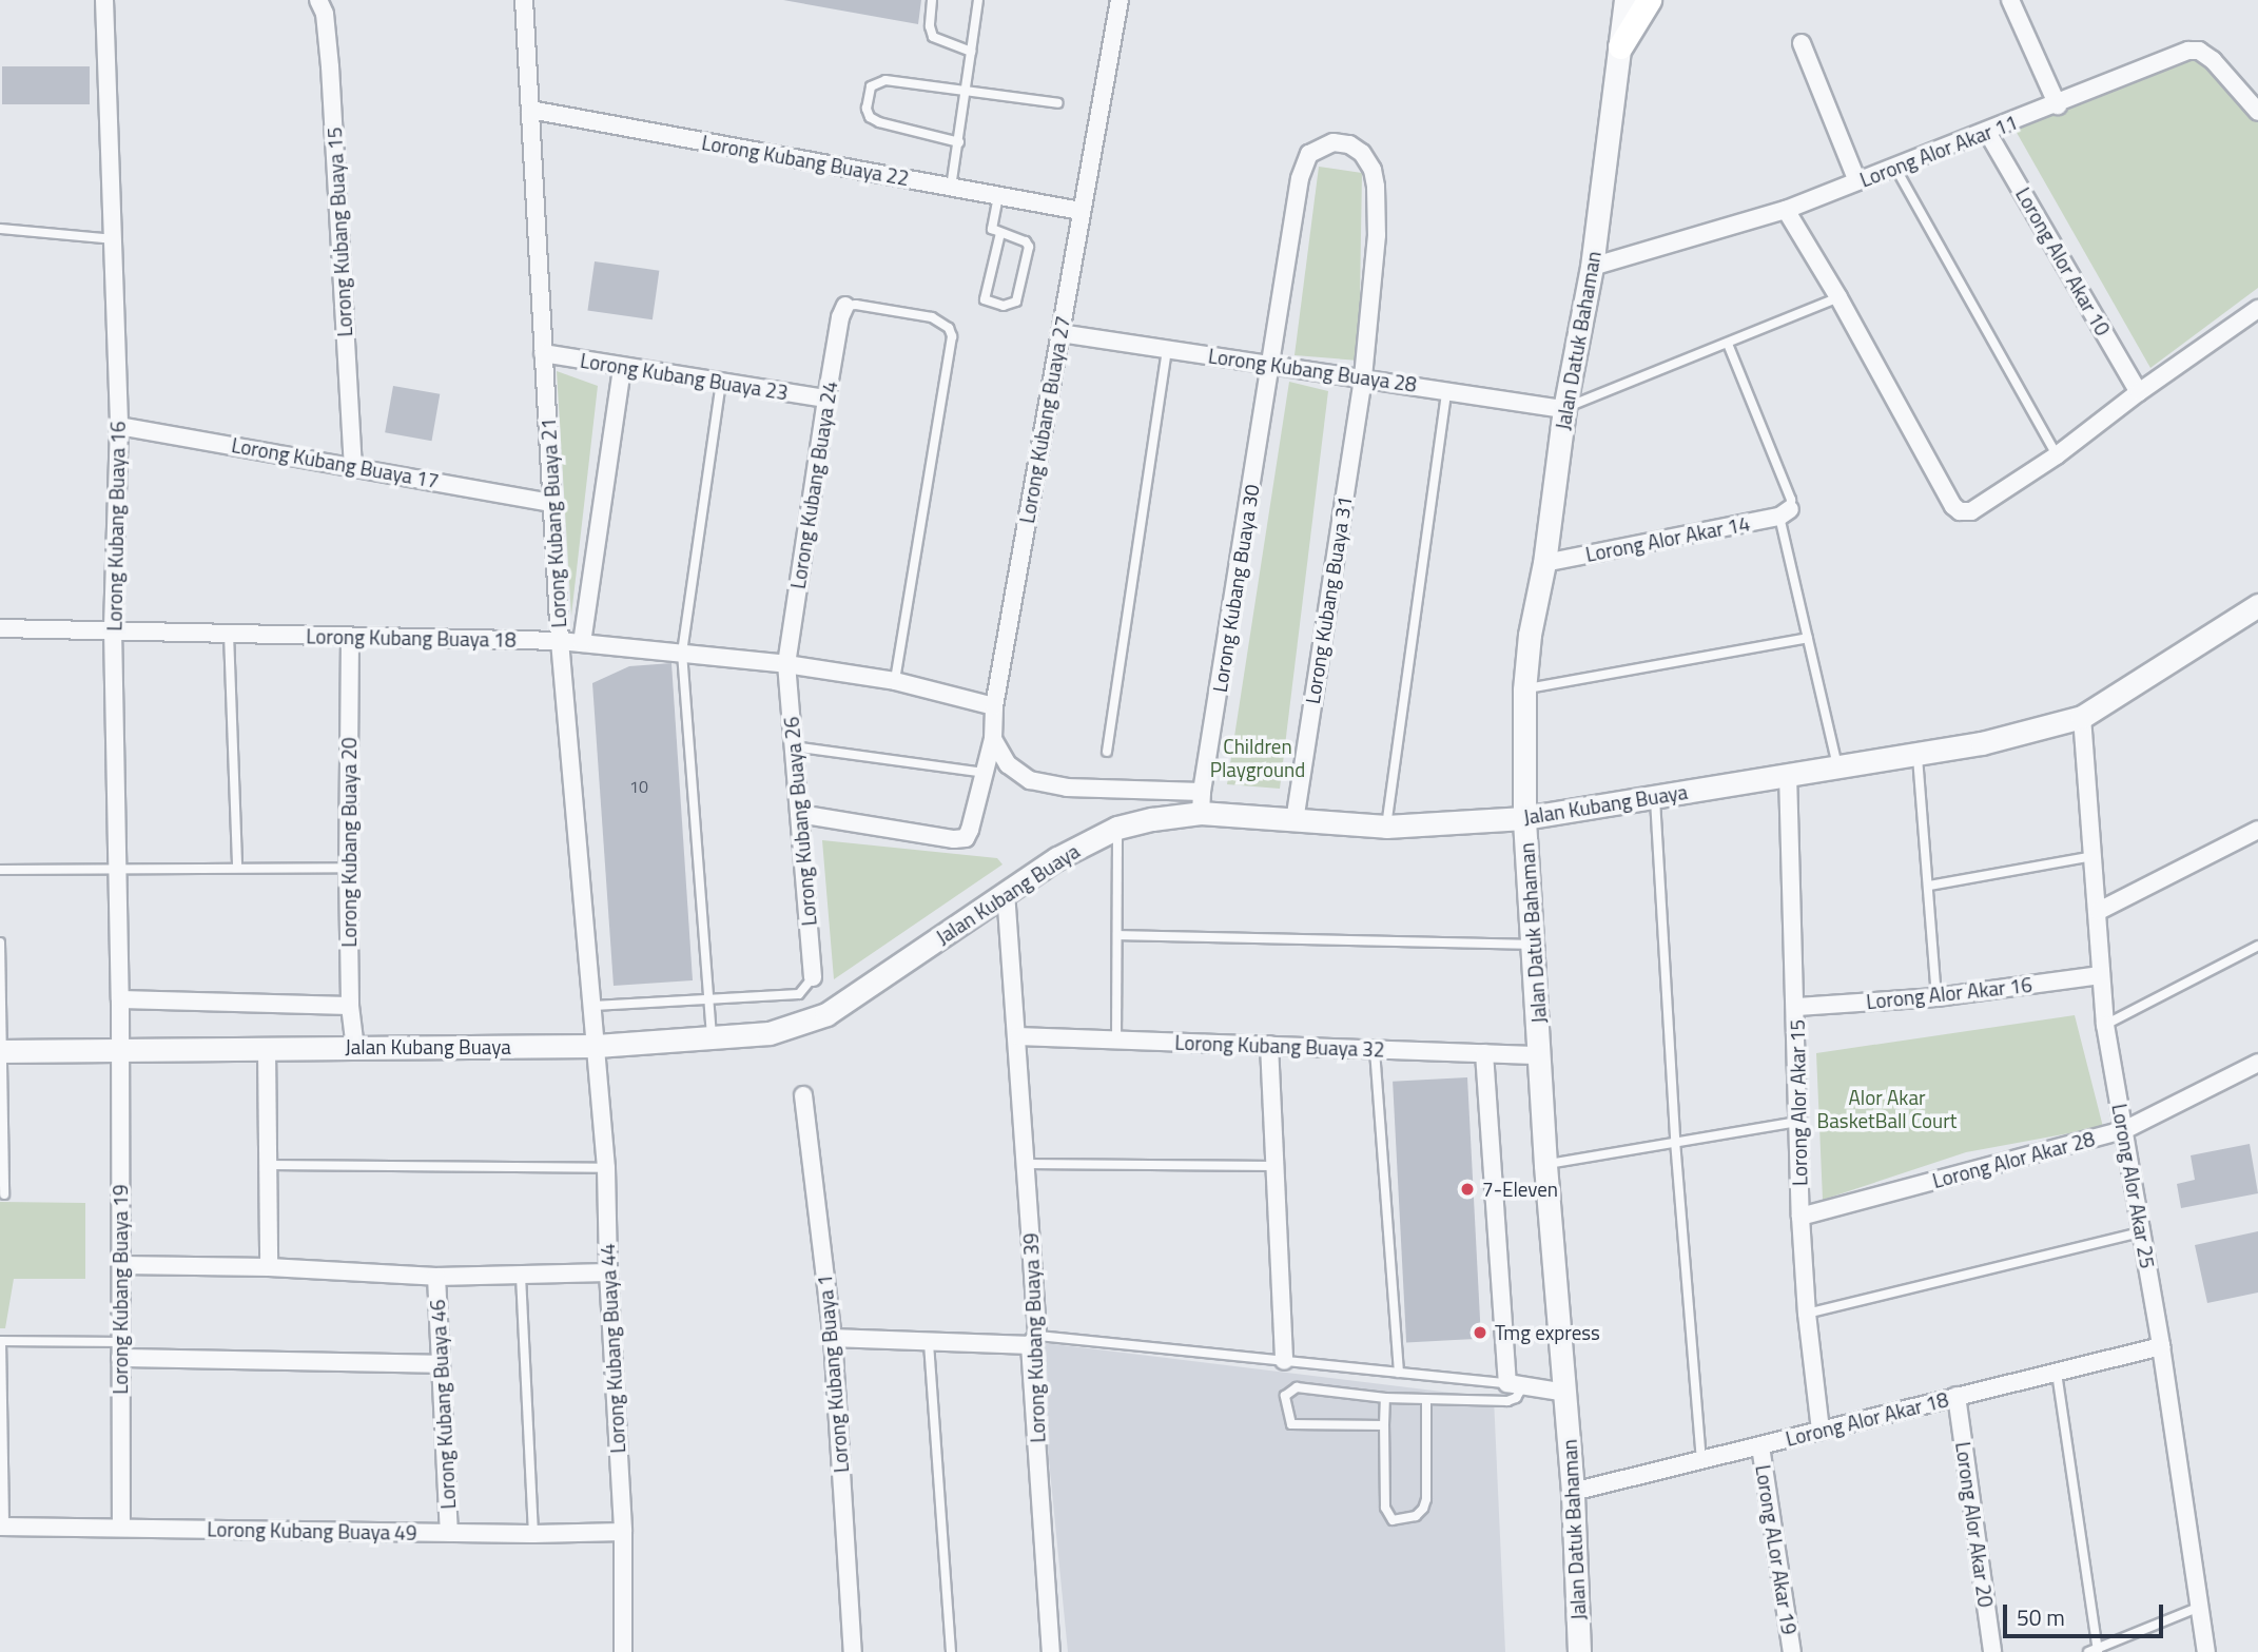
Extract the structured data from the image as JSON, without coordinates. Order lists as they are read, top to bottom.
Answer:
{
  "streets": {
    "street": [
      "Lorong Alor Akar 11",
      "Lorong Kubang Buaya 22",
      "Lorong Kubang Buaya 15",
      "Lorong Alor Akar 10",
      "Jalan Datuk Bahaman",
      "Lorong Kubang Buaya 28",
      "Lorong Kubang Buaya 23",
      "Lorong Kubang Buaya 27",
      "Lorong Kubang Buaya 17",
      "Lorong Kubang Buaya 24",
      "Lorong Kubang Buaya 21",
      "Lorong Kubang Buaya 16",
      "Lorong Alor Akar 14",
      "Lorong Kubang Buaya 30",
      "Lorong Kubang Buaya 31",
      "Lorong Kubang Buaya 18",
      "Jalan Kubang Buaya",
      "Lorong Kubang Buaya 26",
      "Lorong Kubang Buaya 20",
      "Lorong Alor Akar 16",
      "Lorong Kubang Buaya 32",
      "Lorong Alor Akar 15",
      "Lorong Alor Akar 28",
      "Lorong Alor Akar 25",
      "Lorong Kubang Buaya 19",
      "Lorong Kubang Buaya 39",
      "Lorong Kubang Buaya 44",
      "Lorong Kubang Buaya 1",
      "Lorong Kubang Buaya 46",
      "Lorong Alor Akar 18",
      "Lorong Alor Akar 20",
      "Lorong Kubang Buaya 49",
      "Lorong ALor Akar 19"
    ]
  },
  "crossings": [
    ["Lorong Alor Akar 11", "Lorong Alor Akar 10"],
    ["Lorong Alor Akar 11", "Jalan Datuk Bahaman"],
    ["Lorong Kubang Buaya 22", "Lorong Kubang Buaya 27"],
    ["Lorong Kubang Buaya 22", "Lorong Kubang Buaya 21"],
    ["Lorong Kubang Buaya 15", "Lorong Kubang Buaya 17"],
    ["Jalan Datuk Bahaman", "Lorong Kubang Buaya 28"],
    ["Jalan Datuk Bahaman", "Lorong Alor Akar 14"],
    ["Jalan Datuk Bahaman", "Jalan Kubang Buaya"],
    ["Jalan Datuk Bahaman", "Lorong Kubang Buaya 32"],
    ["Jalan Datuk Bahaman", "Lorong Alor Akar 18"],
    ["Lorong Kubang Buaya 28", "Lorong Kubang Buaya 27"],
    ["Lorong Kubang Buaya 28", "Lorong Kubang Buaya 30"],
    ["Lorong Kubang Buaya 28", "Lorong Kubang Buaya 31"],
    ["Lorong Kubang Buaya 23", "Lorong Kubang Buaya 24"],
    ["Lorong Kubang Buaya 23", "Lorong Kubang Buaya 21"],
    ["Lorong Kubang Buaya 27", "Lorong Kubang Buaya 18"],
    ["Lorong Kubang Buaya 27", "Lorong Kubang Buaya 26"],
    ["Lorong Kubang Buaya 17", "Lorong Kubang Buaya 21"],
    ["Lorong Kubang Buaya 17", "Lorong Kubang Buaya 16"],
    ["Lorong Kubang Buaya 24", "Lorong Kubang Buaya 18"],
    ["Lorong Kubang Buaya 24", "Lorong Kubang Buaya 26"],
    ["Lorong Kubang Buaya 21", "Lorong Kubang Buaya 18"],
    ["Lorong Kubang Buaya 21", "Jalan Kubang Buaya"],
    ["Lorong Kubang Buaya 21", "Lorong Kubang Buaya 44"],
    ["Lorong Kubang Buaya 16", "Lorong Kubang Buaya 18"],
    ["Lorong Kubang Buaya 16", "Jalan Kubang Buaya"],
    ["Lorong Kubang Buaya 16", "Lorong Kubang Buaya 19"],
    ["Lorong Kubang Buaya 30", "Lorong Kubang Buaya 31"],
    ["Lorong Kubang Buaya 30", "Jalan Kubang Buaya"],
    ["Lorong Kubang Buaya 31", "Jalan Kubang Buaya"],
    ["Lorong Kubang Buaya 18", "Lorong Kubang Buaya 26"],
    ["Lorong Kubang Buaya 18", "Lorong Kubang Buaya 20"],
    ["Jalan Kubang Buaya", "Lorong Kubang Buaya 20"],
    ["Jalan Kubang Buaya", "Lorong Alor Akar 15"],
    ["Jalan Kubang Buaya", "Lorong Alor Akar 25"],
    ["Jalan Kubang Buaya", "Lorong Kubang Buaya 19"],
    ["Jalan Kubang Buaya", "Lorong Kubang Buaya 39"],
    ["Jalan Kubang Buaya", "Lorong Kubang Buaya 44"],
    ["Lorong Alor Akar 16", "Lorong Alor Akar 15"],
    ["Lorong Alor Akar 16", "Lorong Alor Akar 25"],
    ["Lorong Kubang Buaya 32", "Lorong Kubang Buaya 39"],
    ["Lorong Alor Akar 15", "Lorong Alor Akar 28"],
    ["Lorong Alor Akar 15", "Lorong Alor Akar 18"],
    ["Lorong Alor Akar 28", "Lorong Alor Akar 25"],
    ["Lorong Alor Akar 25", "Lorong Alor Akar 18"],
    ["Lorong Kubang Buaya 19", "Lorong Kubang Buaya 49"],
    ["Lorong Kubang Buaya 44", "Lorong Kubang Buaya 49"],
    ["Lorong Kubang Buaya 46", "Lorong Kubang Buaya 49"],
    ["Lorong Alor Akar 18", "Lorong Alor Akar 20"],
    ["Lorong Alor Akar 18", "Lorong ALor Akar 19"]
  ],
  "parks": ["Children Playground", "Alor Akar BasketBall Court"],
  "places": ["7-Eleven", "Tmg express"],
  "house_numbers": ["10"],
  "scale_bar": "50 m"
}
